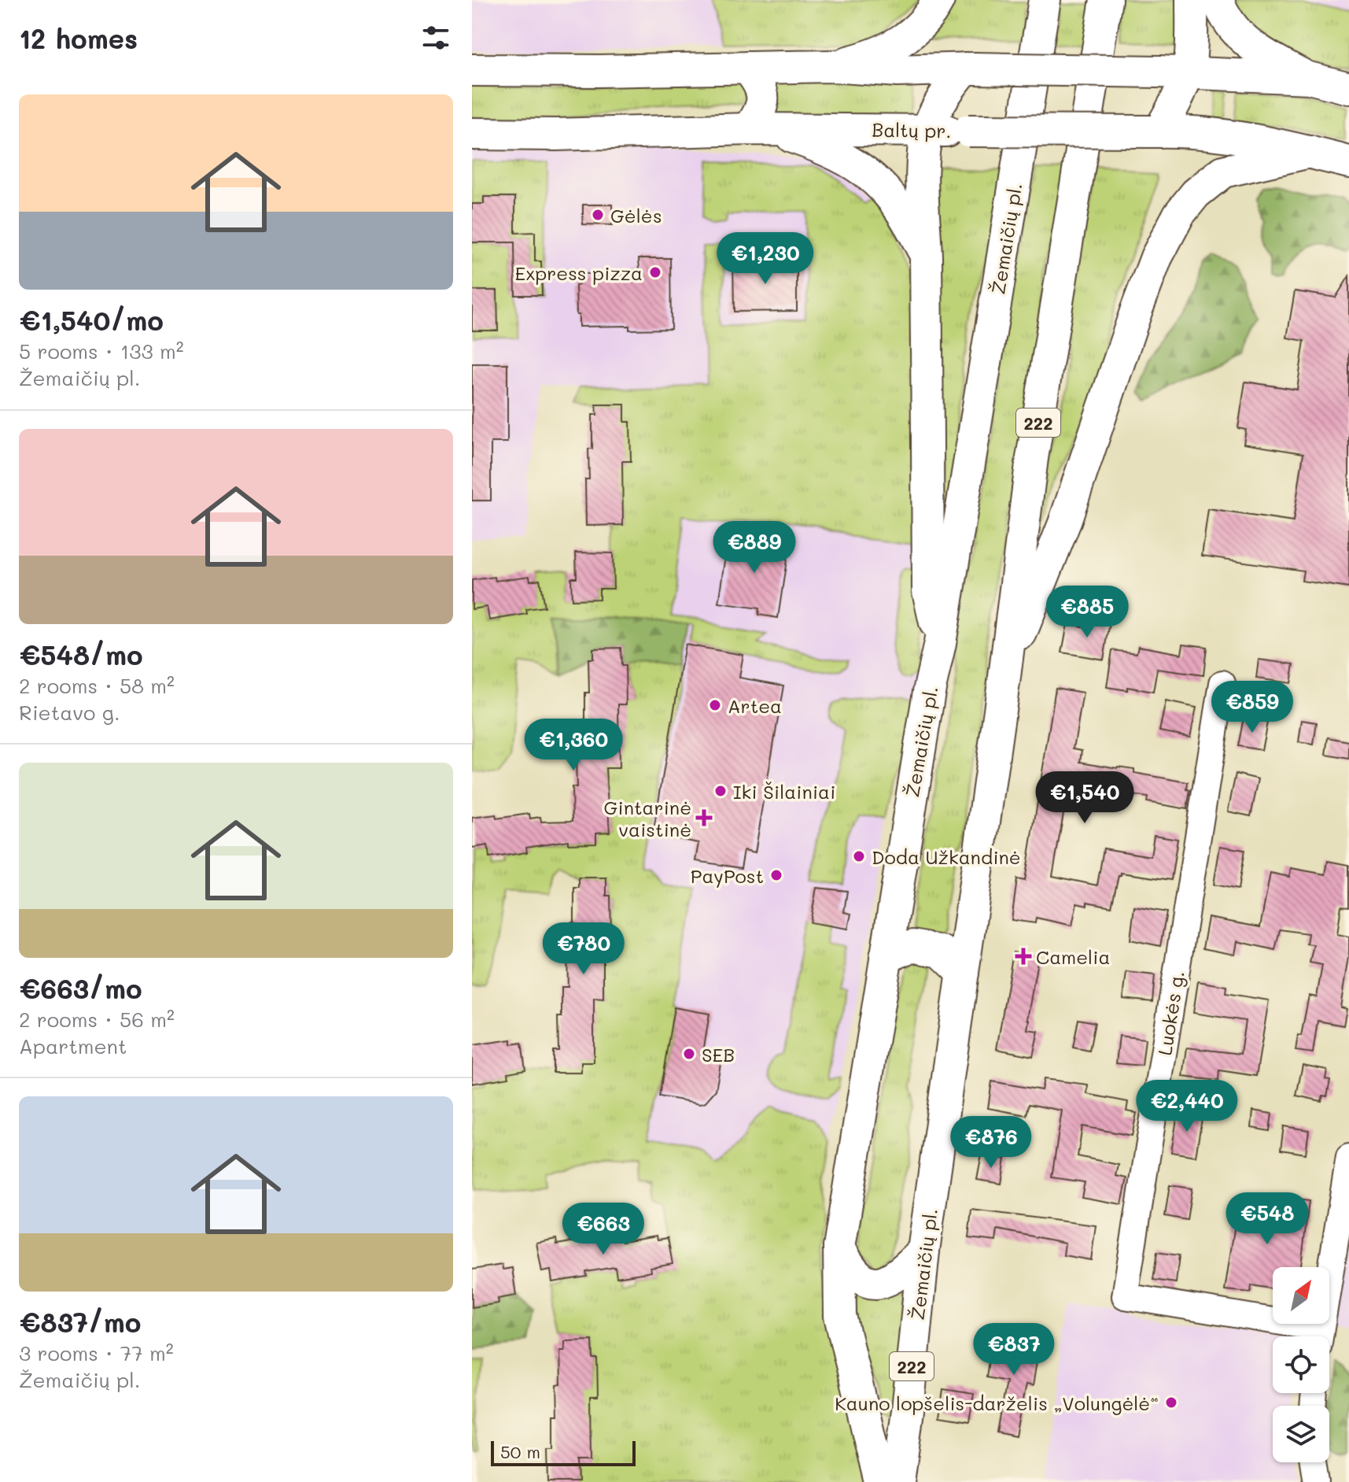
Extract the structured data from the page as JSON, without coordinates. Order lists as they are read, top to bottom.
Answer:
{
  "streets": {
    "main road": ["Baltų pr.", "Žemaičių pl.", "222"],
    "street": ["Luokės g."]
  },
  "places": {
    "other": [
      "Gėlės",
      "Express pizza",
      "Artea",
      "Iki Šilainiai",
      "Doda Užkandinė",
      "PayPost",
      "SEB",
      "Kauno lopšelis-darželis „Volungėlė“"
    ],
    "health": ["Gintarinė vaistinė", "Camelia"]
  },
  "scale_bar": "50 m",
  "north": "top right",
  "page": {
    "heading": "12 homes",
    "list": [
      {
        "name": "€1,540/mo",
        "note": "5 rooms · 133 m² · Žemaičių pl."
      },
      {
        "name": "€548/mo",
        "note": "2 rooms · 58 m² · Rietavo g."
      },
      {
        "name": "€663/mo",
        "note": "2 rooms · 56 m² · Apartment"
      },
      {
        "name": "€837/mo",
        "note": "3 rooms · 77 m² · Žemaičių pl."
      }
    ],
    "price": [
      "€1,230",
      "€889",
      "€885",
      "€859",
      "€1,360",
      "€1,540",
      "€780",
      "€2,440",
      "€876",
      "€548",
      "€663",
      "€837"
    ],
    "scale": "50 m"
  }
}
